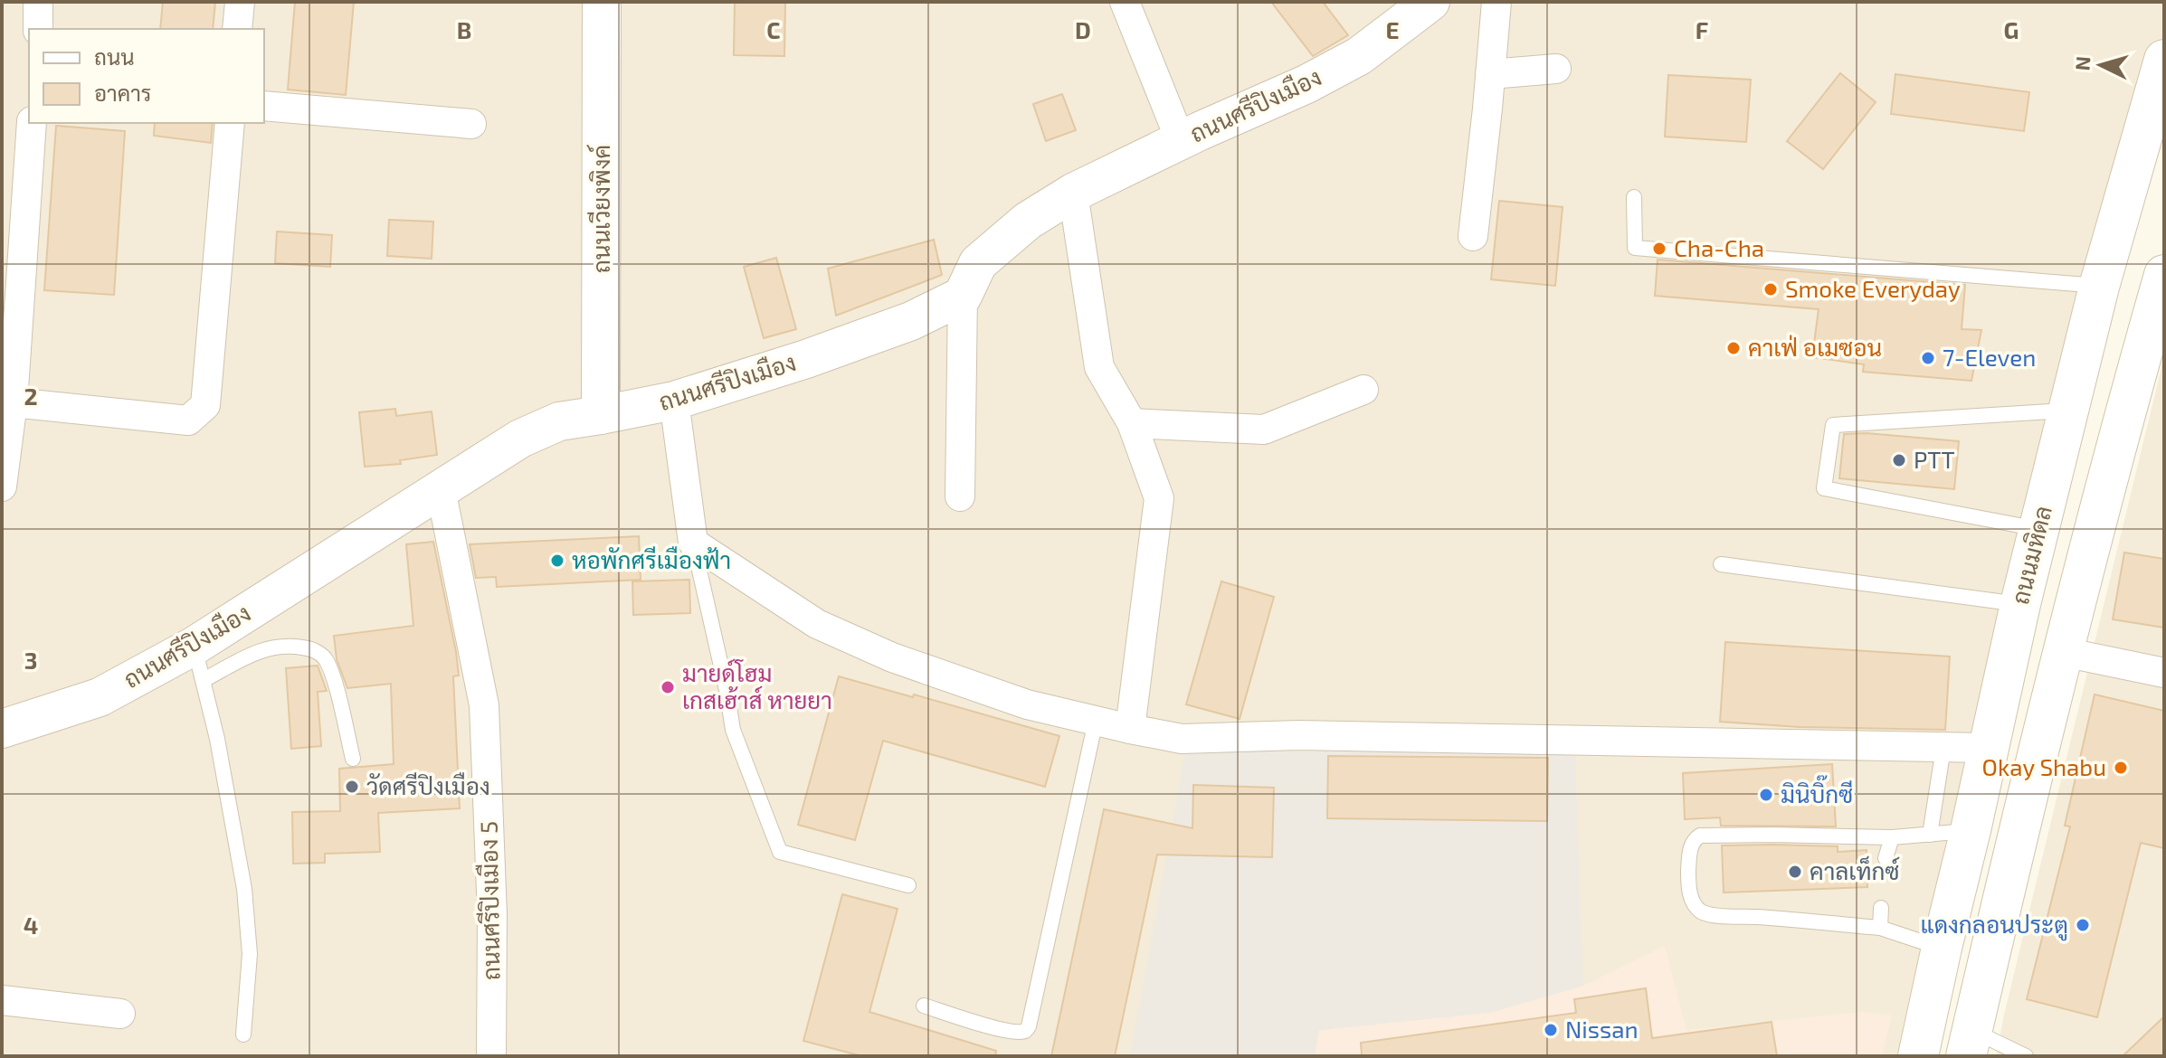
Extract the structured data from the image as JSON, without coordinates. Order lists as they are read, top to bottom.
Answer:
{
  "streets": {
    "main road": ["ถนนมหิดล"],
    "street": ["ถนนศรีปิงเมือง", "ถนนเวียงพิงค์", "ถนนศรีปิงเมือง 5"]
  },
  "crossings": [
    ["ถนนศรีปิงเมือง", "ถนนเวียงพิงค์"],
    ["ถนนศรีปิงเมือง", "ถนนศรีปิงเมือง 5"]
  ],
  "places": [
    "Cha-Cha",
    "Smoke Everyday",
    "คาเฟ่ อเมซอน",
    "7-Eleven",
    "PTT",
    "หอพักศรีเมืองฟ้า",
    "มายด์โฮม เกสเฮ้าส์ หายยา",
    "Okay Shabu",
    "วัดศรีปิงเมือง",
    "มินิบิ๊กซี",
    "คาลเท็กซ์",
    "แดงกลอนประตู",
    "Nissan"
  ],
  "legend": ["ถนน", "อาคาร"],
  "north": "left",
  "grid": {
    "columns": [
      "B",
      "C",
      "D",
      "E",
      "F",
      "G"
    ],
    "rows": ["2", "3", "4"]
  }
}
